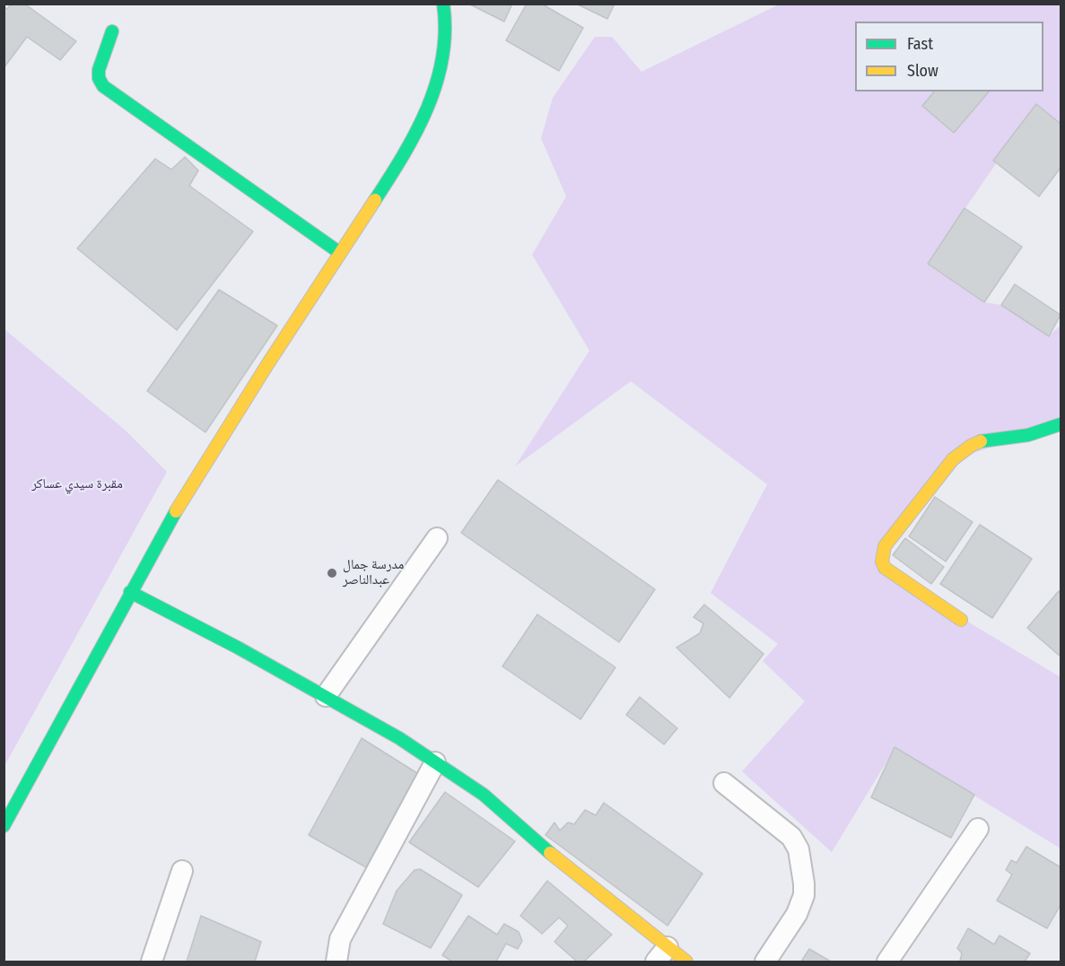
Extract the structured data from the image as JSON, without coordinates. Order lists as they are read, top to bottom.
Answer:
{
  "parks": ["مقبرة سيدي عساكر"],
  "places": ["مدرسة جمال عبدالناصر"],
  "legend": ["Fast", "Slow"]
}
